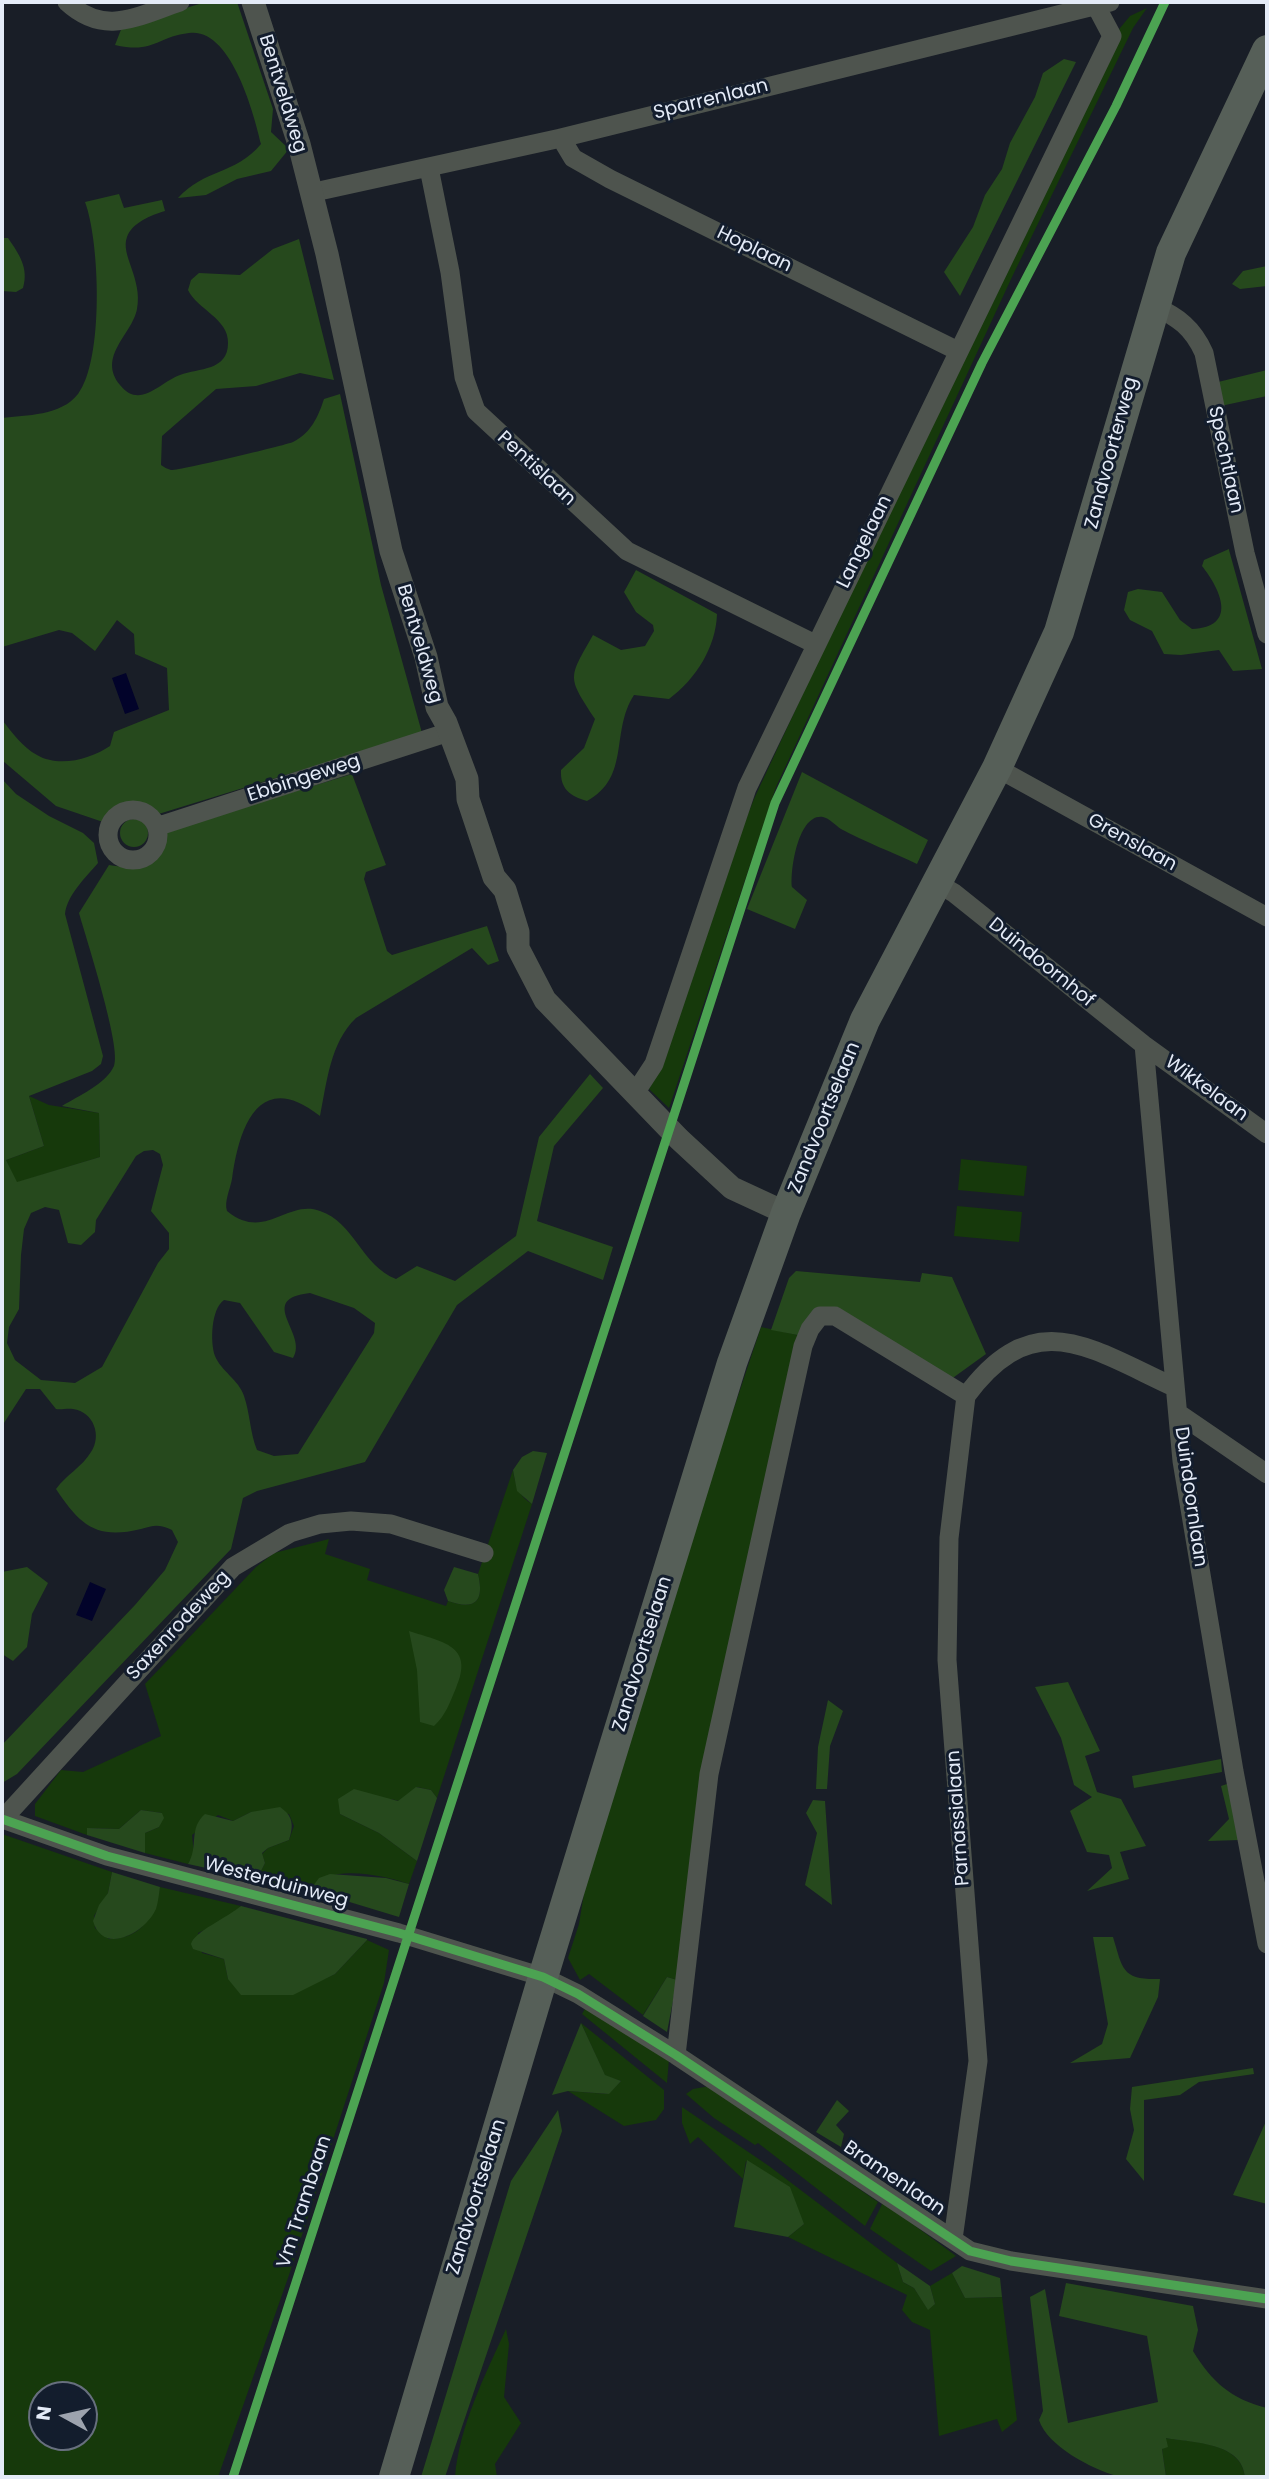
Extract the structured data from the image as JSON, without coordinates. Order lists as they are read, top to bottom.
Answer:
{
  "streets": {
    "main road": ["Zandvoorterweg", "Zandvoortselaan"],
    "street": [
      "Bentveldweg",
      "Sparrenlaan",
      "Hoplaan",
      "Spechtlaan",
      "Pentislaan",
      "Langelaan",
      "Ebbingeweg",
      "Grenslaan",
      "Duindoornhof",
      "Wikkelaan",
      "Duindoornlaan",
      "Saxenrodeweg",
      "Parnassialaan",
      "Westerduinweg",
      "Bramenlaan"
    ],
    "cycle path": ["Vm Trambaan"]
  },
  "crossings": [
    ["Bentveldweg", "Sparrenlaan"],
    ["Bentveldweg", "Langelaan"],
    ["Bentveldweg", "Ebbingeweg"],
    ["Bentveldweg", "Zandvoortselaan"],
    ["Sparrenlaan", "Hoplaan"],
    ["Sparrenlaan", "Pentislaan"],
    ["Sparrenlaan", "Langelaan"],
    ["Hoplaan", "Langelaan"],
    ["Zandvoorterweg", "Spechtlaan"],
    ["Zandvoorterweg", "Grenslaan"],
    ["Zandvoorterweg", "Zandvoortselaan"],
    ["Pentislaan", "Langelaan"],
    ["Duindoornhof", "Wikkelaan"],
    ["Duindoornhof", "Zandvoortselaan"],
    ["Duindoornhof", "Duindoornlaan"],
    ["Wikkelaan", "Duindoornlaan"],
    ["Zandvoortselaan", "Westerduinweg"],
    ["Zandvoortselaan", "Bramenlaan"],
    ["Saxenrodeweg", "Westerduinweg"],
    ["Parnassialaan", "Bramenlaan"],
    ["Westerduinweg", "Bramenlaan"]
  ],
  "north": "left"
}
